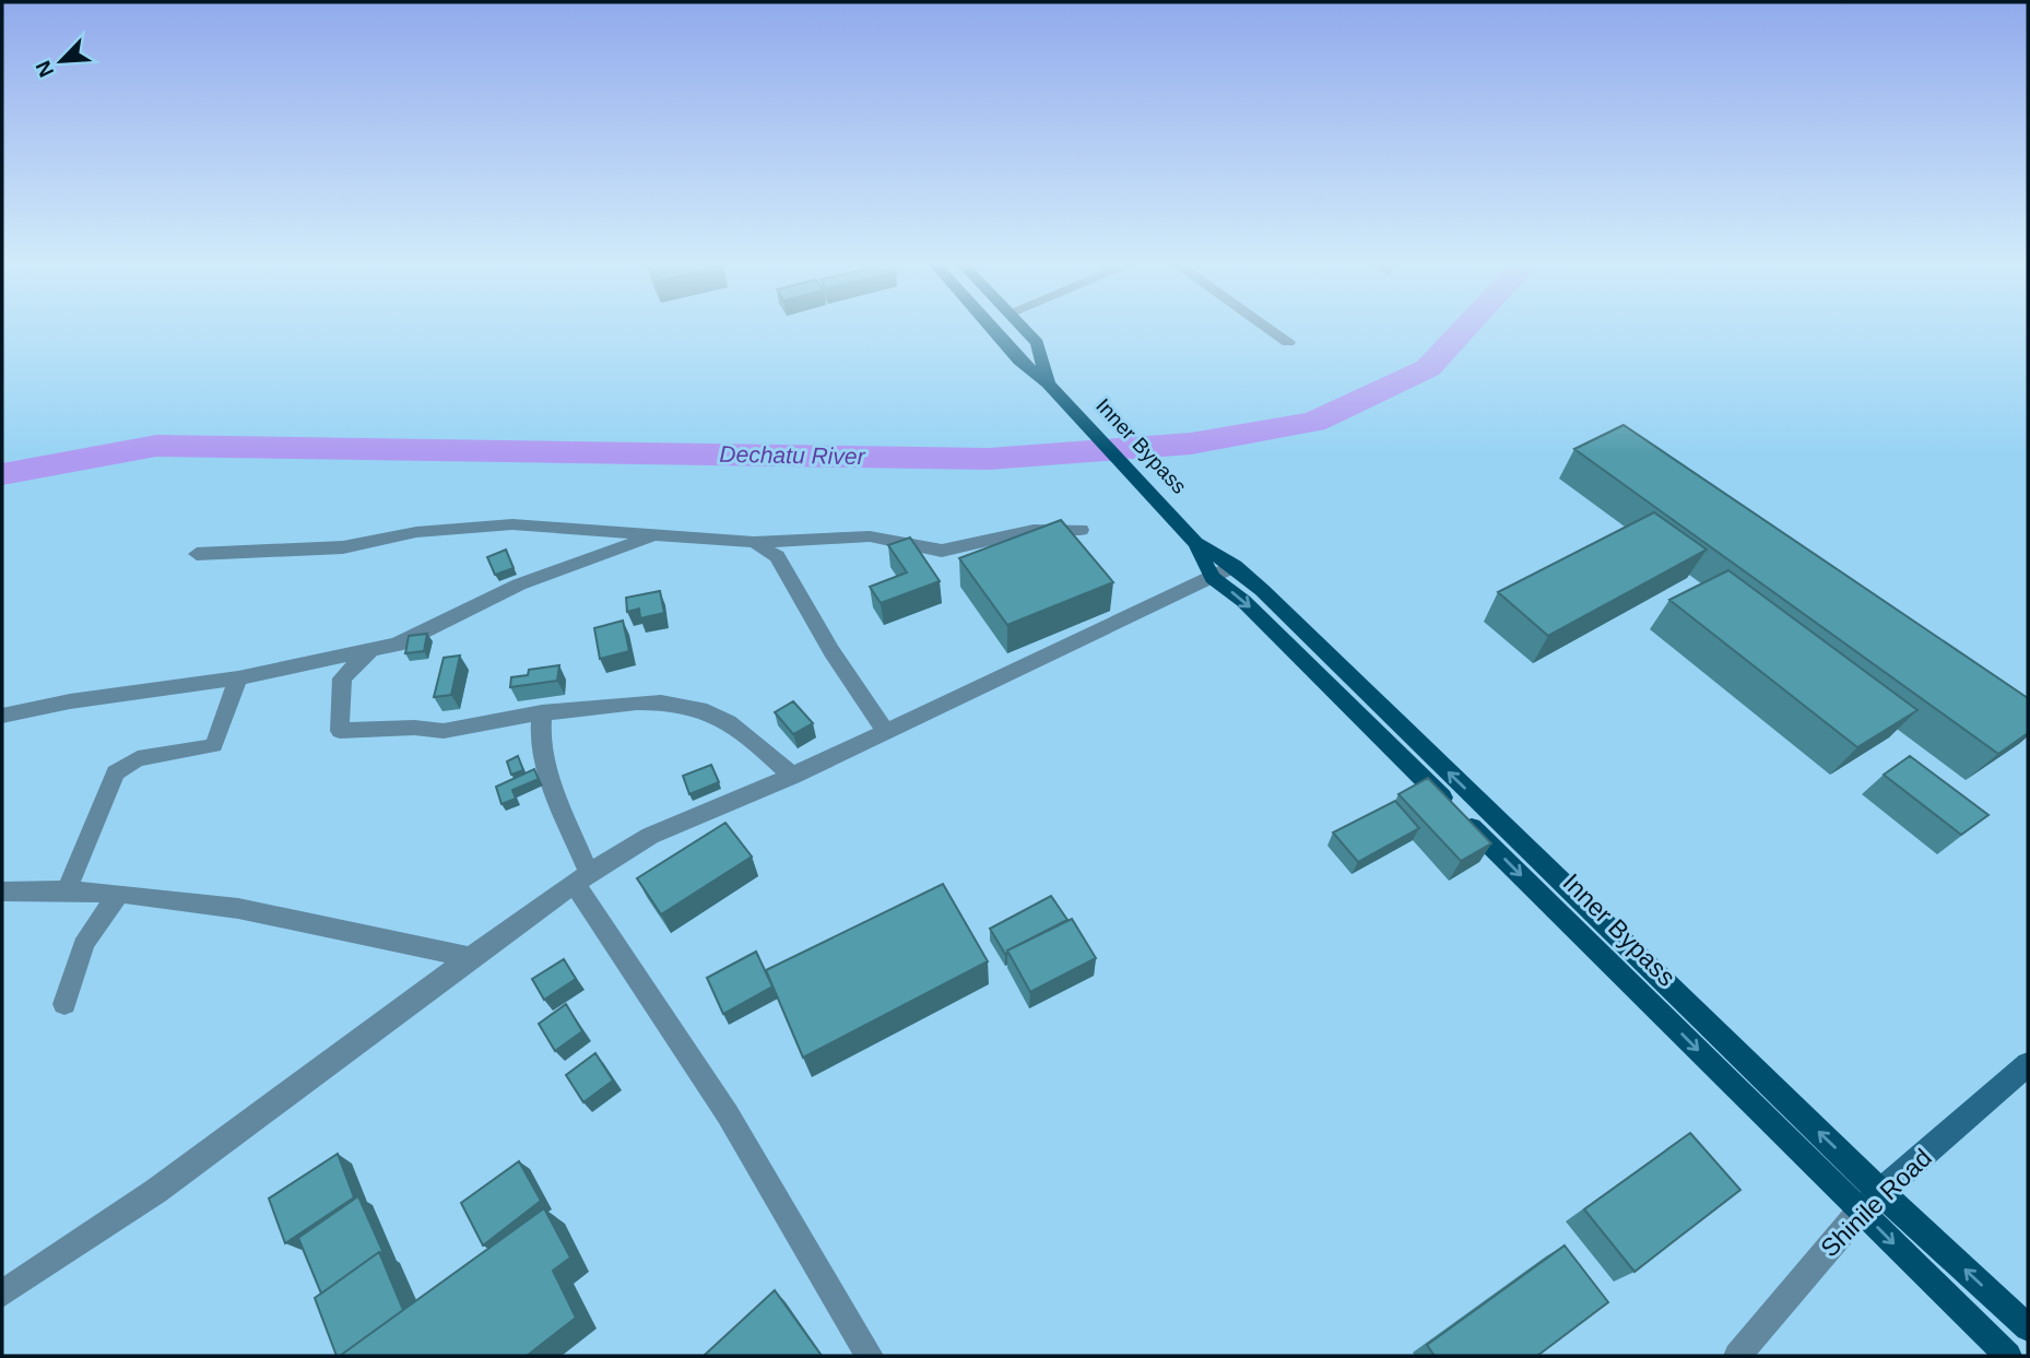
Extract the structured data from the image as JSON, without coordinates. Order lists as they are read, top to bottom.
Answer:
{
  "streets": {
    "main road": ["Inner Bypass"],
    "street": ["Shinile Road"]
  },
  "crossings": [
    ["Inner Bypass", "Shinile Road"]
  ],
  "water": ["Dechatu River"],
  "north": "bottom left"
}
